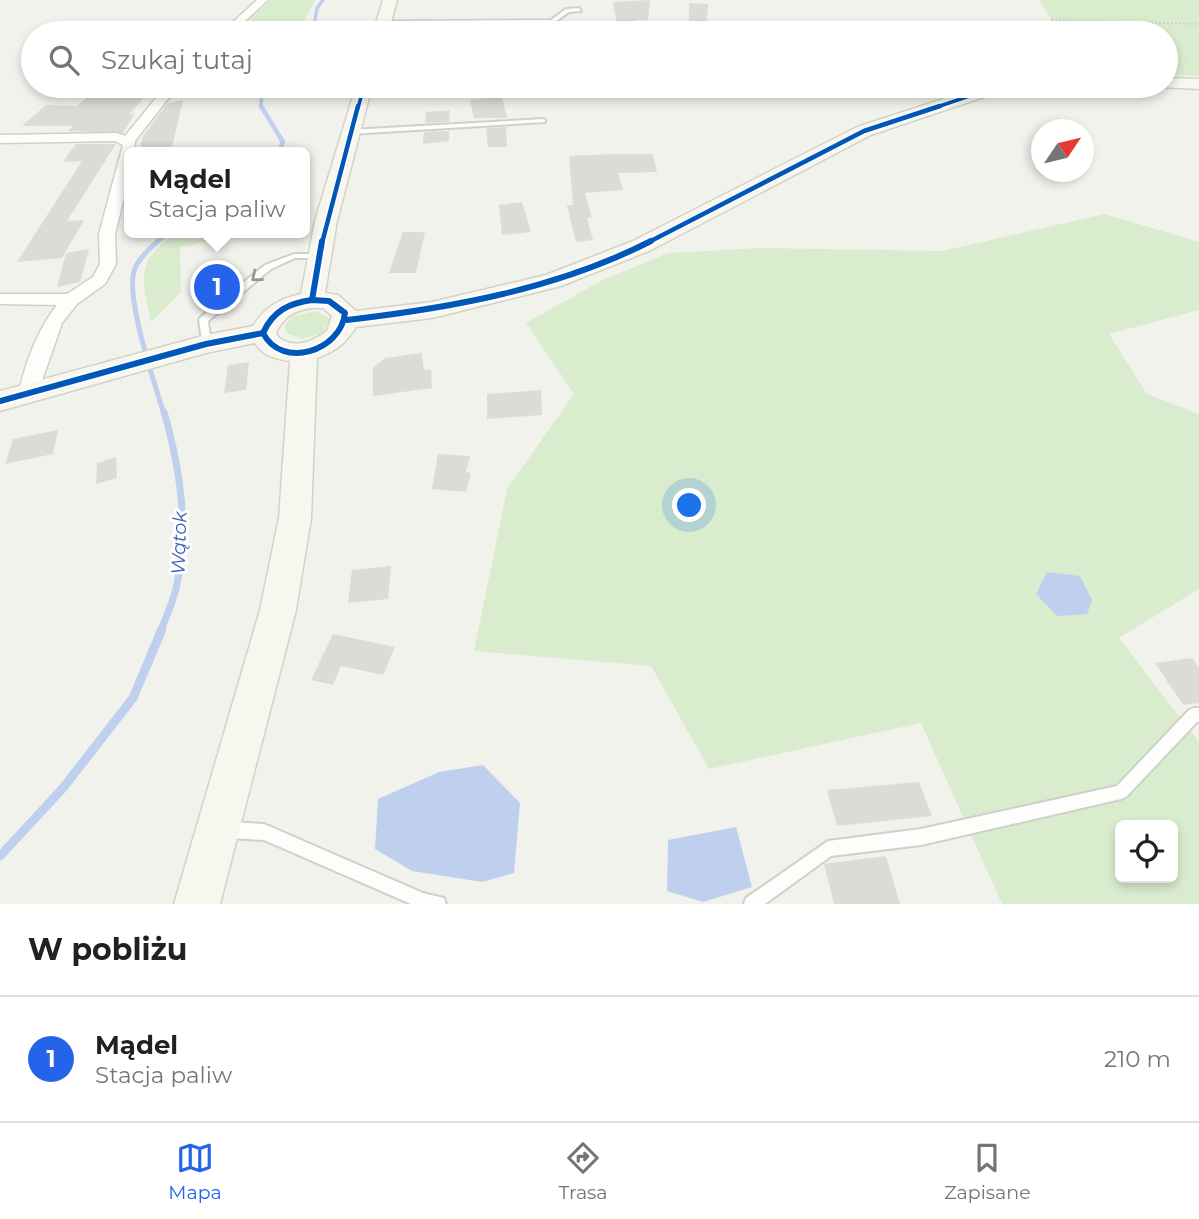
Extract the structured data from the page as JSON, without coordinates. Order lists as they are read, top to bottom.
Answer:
{
  "water": ["Wątok"],
  "north": "top right",
  "page": {
    "search": "Szukaj tutaj",
    "popup": ["Mądel", "Stacja paliw"],
    "pins": "1",
    "heading": "W pobliżu",
    "list": [
      {
        "mark": "1",
        "name": "Mądel",
        "note": "Stacja paliw",
        "value": "210 m"
      }
    ],
    "nav": ["Mapa", "Trasa", "Zapisane"]
  }
}
